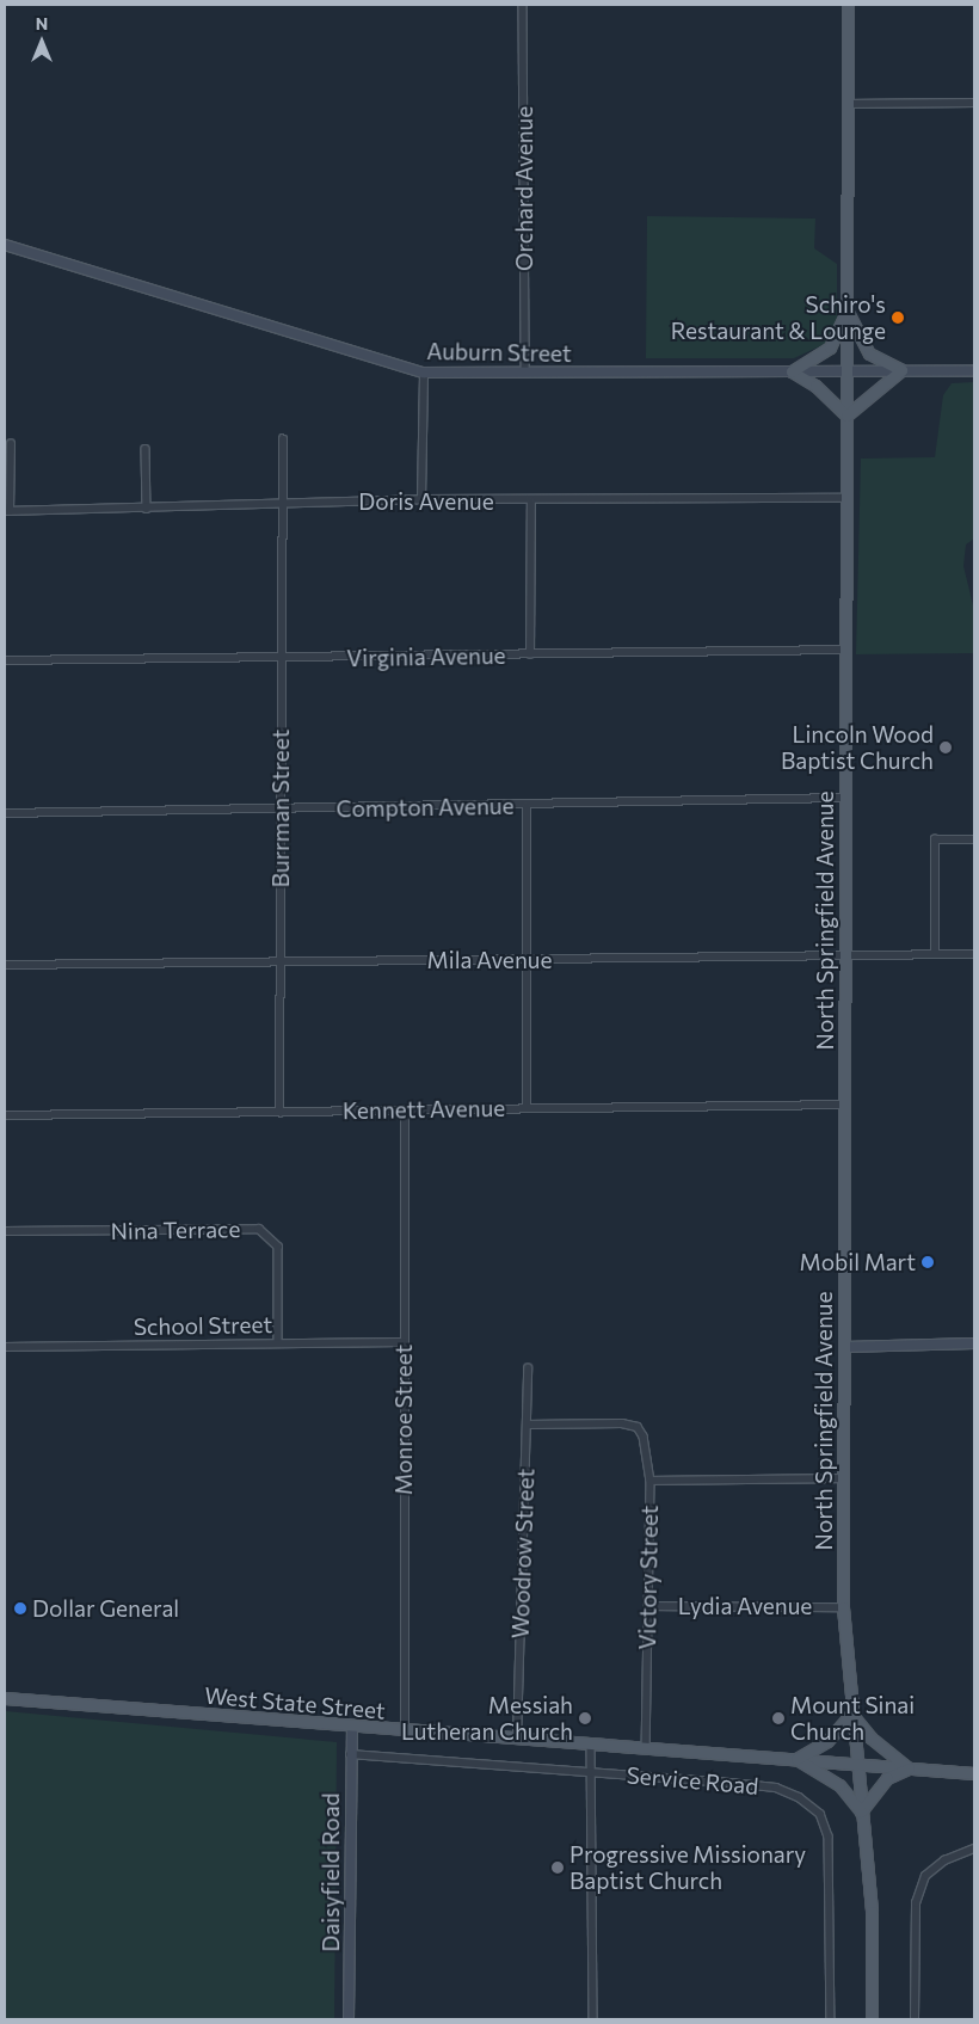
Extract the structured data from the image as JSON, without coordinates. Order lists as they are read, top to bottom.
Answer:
{
  "streets": {
    "main road": [
      "Auburn Street",
      "North Springfield Avenue",
      "West State Street",
      "Daisyfield Road"
    ],
    "street": [
      "Orchard Avenue",
      "Doris Avenue",
      "Virginia Avenue",
      "Compton Avenue",
      "Burrman Street",
      "Mila Avenue",
      "Kennett Avenue",
      "Nina Terrace",
      "School Street",
      "Monroe Street",
      "Woodrow Street",
      "Victory Street",
      "Lydia Avenue",
      "Service Road"
    ]
  },
  "crossings": [
    ["Orchard Avenue", "Auburn Street"],
    ["Auburn Street", "North Springfield Avenue"],
    ["Doris Avenue", "Burrman Street"],
    ["Doris Avenue", "North Springfield Avenue"],
    ["Virginia Avenue", "Burrman Street"],
    ["Virginia Avenue", "North Springfield Avenue"],
    ["Compton Avenue", "Burrman Street"],
    ["Compton Avenue", "North Springfield Avenue"],
    ["Burrman Street", "Mila Avenue"],
    ["Burrman Street", "Kennett Avenue"],
    ["North Springfield Avenue", "Mila Avenue"],
    ["North Springfield Avenue", "Kennett Avenue"],
    ["North Springfield Avenue", "Lydia Avenue"],
    ["North Springfield Avenue", "West State Street"],
    ["Kennett Avenue", "Monroe Street"],
    ["Nina Terrace", "School Street"],
    ["School Street", "Monroe Street"],
    ["Monroe Street", "West State Street"],
    ["Woodrow Street", "Victory Street"],
    ["Woodrow Street", "West State Street"],
    ["Victory Street", "Lydia Avenue"],
    ["Victory Street", "West State Street"],
    ["West State Street", "Daisyfield Road"],
    ["Service Road", "Daisyfield Road"]
  ],
  "places": [
    "Schiro's Restaurant & Lounge",
    "Lincoln Wood Baptist Church",
    "Mobil Mart",
    "Dollar General",
    "Messiah Lutheran Church",
    "Mount Sinai Church",
    "Progressive Missionary Baptist Church"
  ],
  "north": "top"
}
